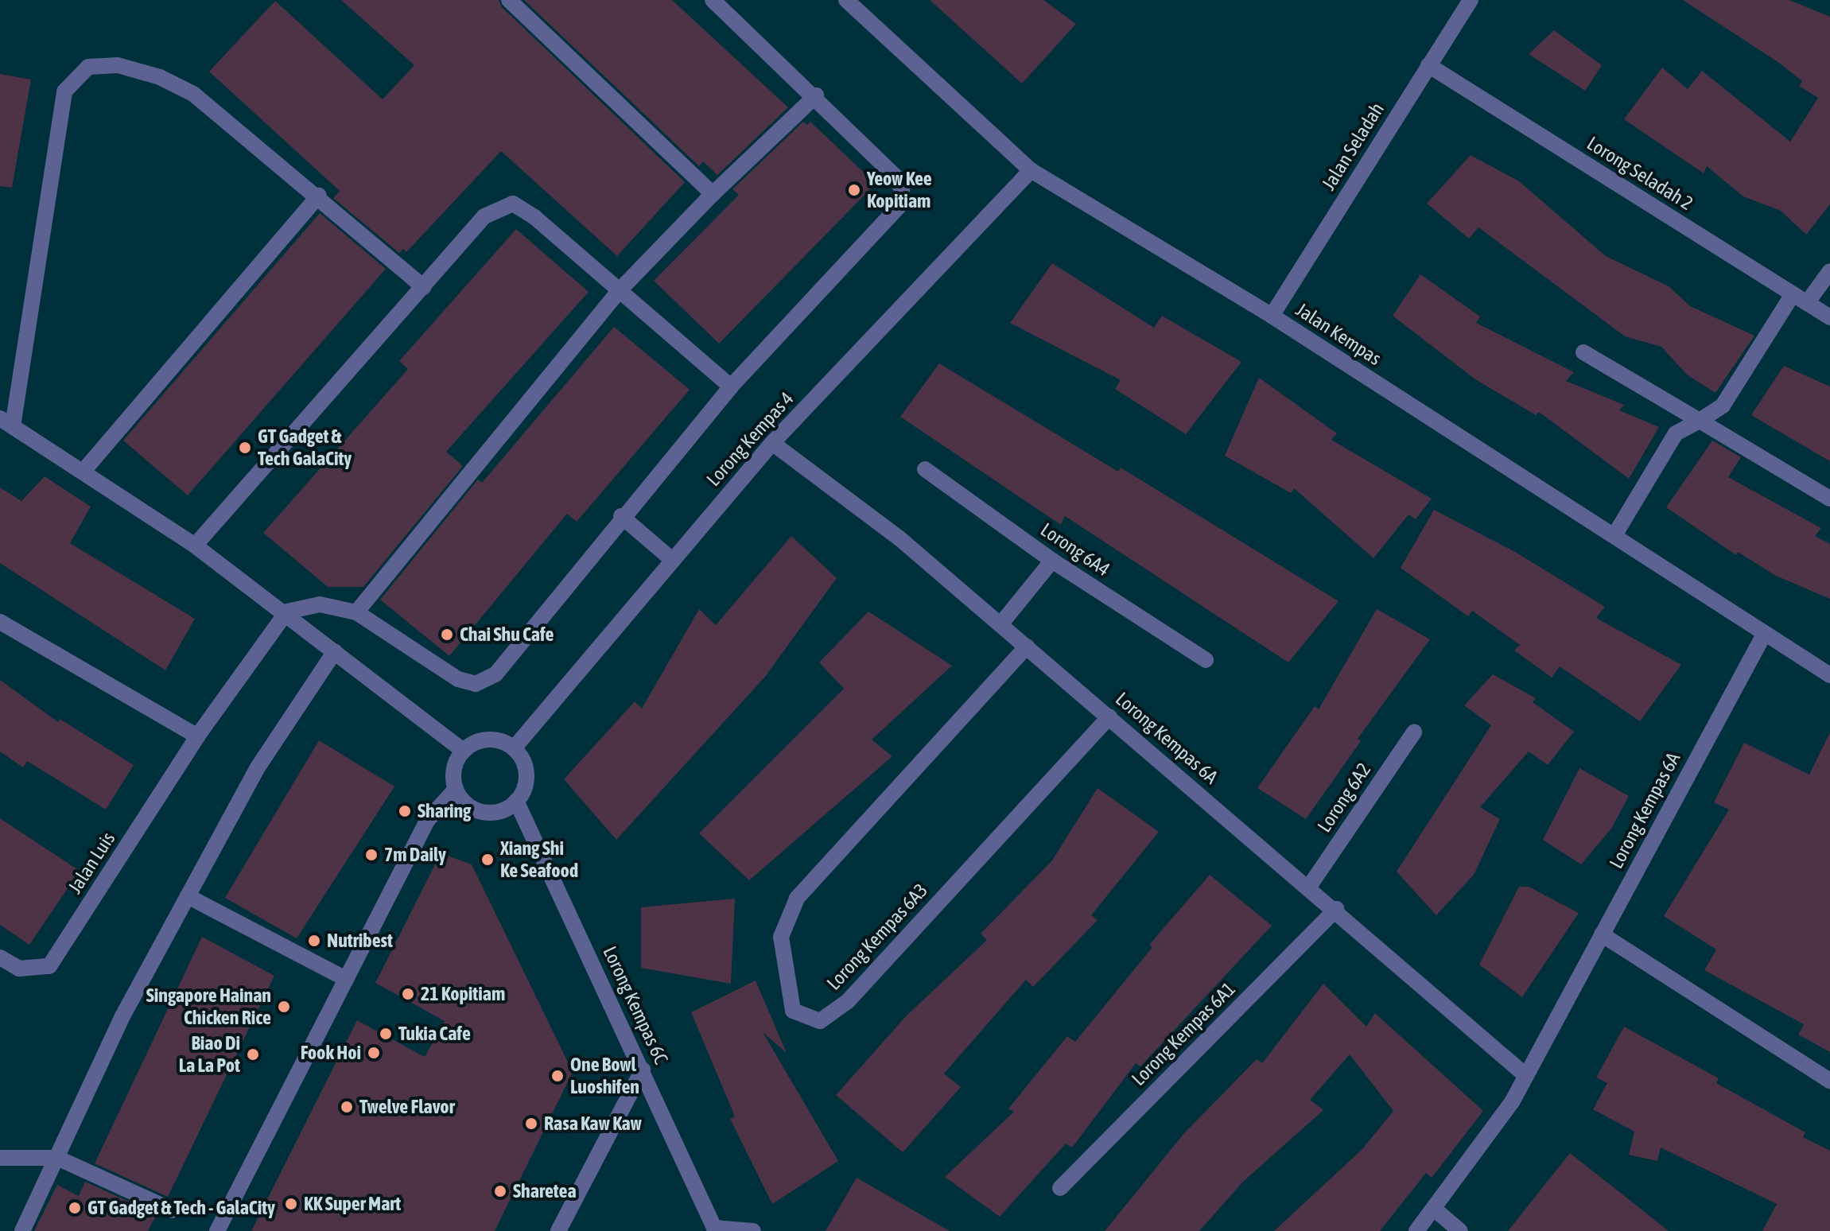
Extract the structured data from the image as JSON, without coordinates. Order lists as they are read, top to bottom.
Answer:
{
  "streets": {
    "street": [
      "Jalan Seladah",
      "Lorong Seladah 2",
      "Jalan Kempas",
      "Lorong Kempas 4",
      "Lorong 6A4",
      "Lorong Kempas 6A",
      "Lorong 6A2",
      "Jalan Luis",
      "Lorong Kempas 6A3",
      "Lorong Kempas 6C",
      "Lorong Kempas 6A1"
    ]
  },
  "crossings": [
    ["Jalan Seladah", "Lorong Seladah 2"],
    ["Jalan Seladah", "Jalan Kempas"],
    ["Jalan Kempas", "Lorong Kempas 4"],
    ["Jalan Kempas", "Lorong Kempas 6A"],
    ["Lorong Kempas 4", "Lorong Kempas 6A"],
    ["Lorong Kempas 4", "Lorong Kempas 6C"],
    ["Lorong Kempas 6A", "Lorong 6A2"],
    ["Lorong Kempas 6A", "Lorong Kempas 6A3"],
    ["Lorong Kempas 6A", "Lorong Kempas 6A1"]
  ],
  "places": [
    "Yeow Kee Kopitiam",
    "GT Gadget & Tech GalaCity",
    "Chai Shu Cafe",
    "Sharing",
    "7m Daily",
    "Xiang Shi Ke Seafood",
    "Nutribest",
    "21 Kopitiam",
    "Singapore Hainan Chicken Rice",
    "Tukia Cafe",
    "Fook Hoi",
    "Biao Di La La Pot",
    "One Bowl Luoshifen",
    "Twelve Flavor",
    "Rasa Kaw Kaw",
    "Sharetea",
    "KK Super Mart",
    "GT Gadget & Tech - GalaCity"
  ]
}
